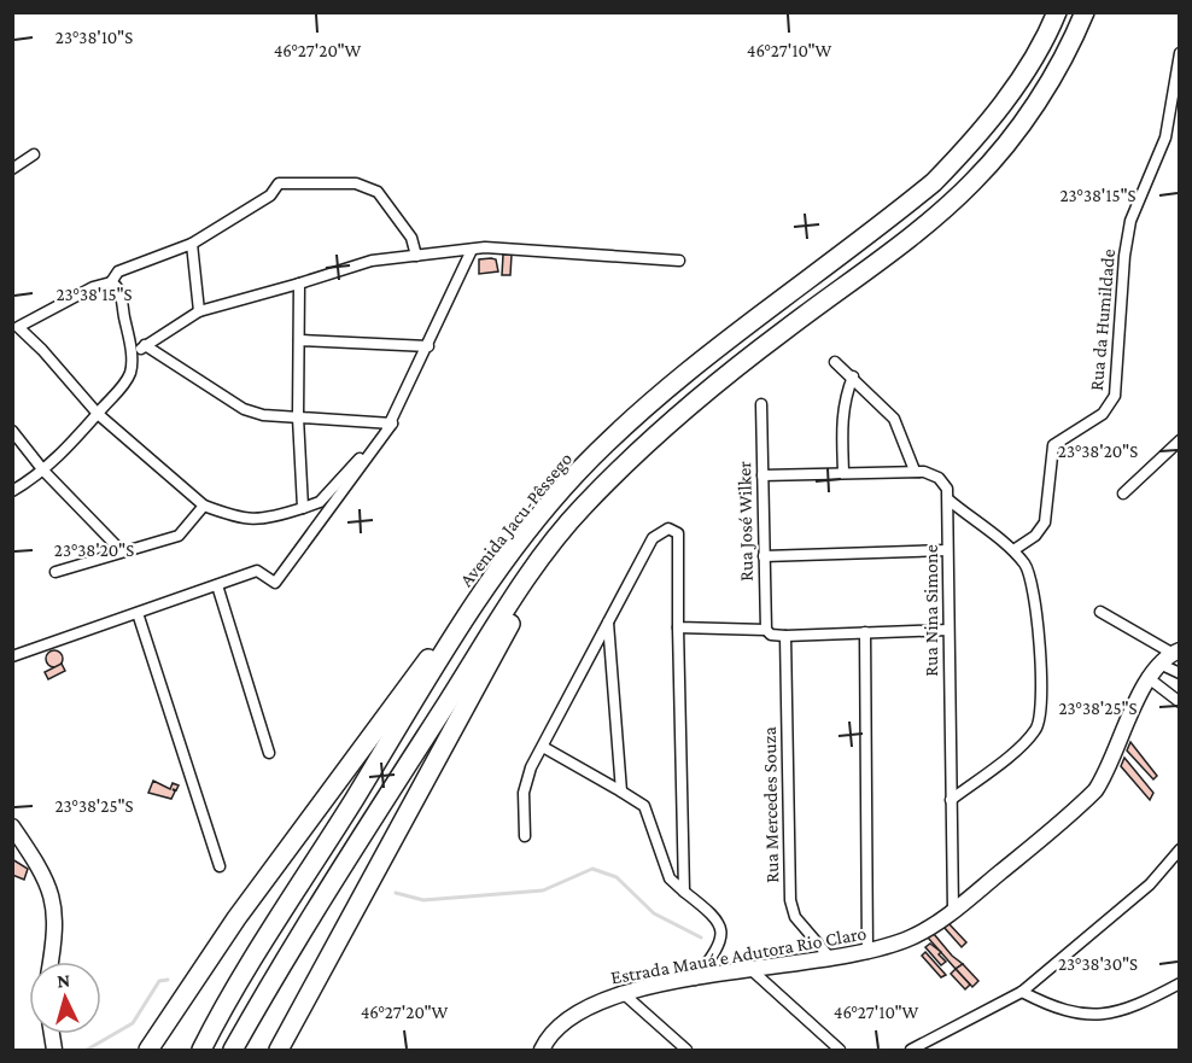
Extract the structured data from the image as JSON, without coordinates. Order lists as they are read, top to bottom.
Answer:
{
  "streets": {
    "highway": ["Avenida Jacu-Pêssego"],
    "main road": ["Estrada Mauá e Adutora Rio Claro"],
    "street": [
      "Rua da Humildade",
      "Rua José Wilker",
      "Rua Nina Simone",
      "Rua Mercedes Souza"
    ]
  },
  "crossings": [
    ["Rua Nina Simone", "Estrada Mauá e Adutora Rio Claro"],
    ["Rua Mercedes Souza", "Estrada Mauá e Adutora Rio Claro"]
  ],
  "north": "top",
  "coordinates": [
    "23°38'10\"S",
    "46°27'20\"W",
    "46°27'10\"W",
    "23°38'15\"S",
    "23°38'20\"S",
    "23°38'25\"S",
    "23°38'30\"S"
  ]
}
